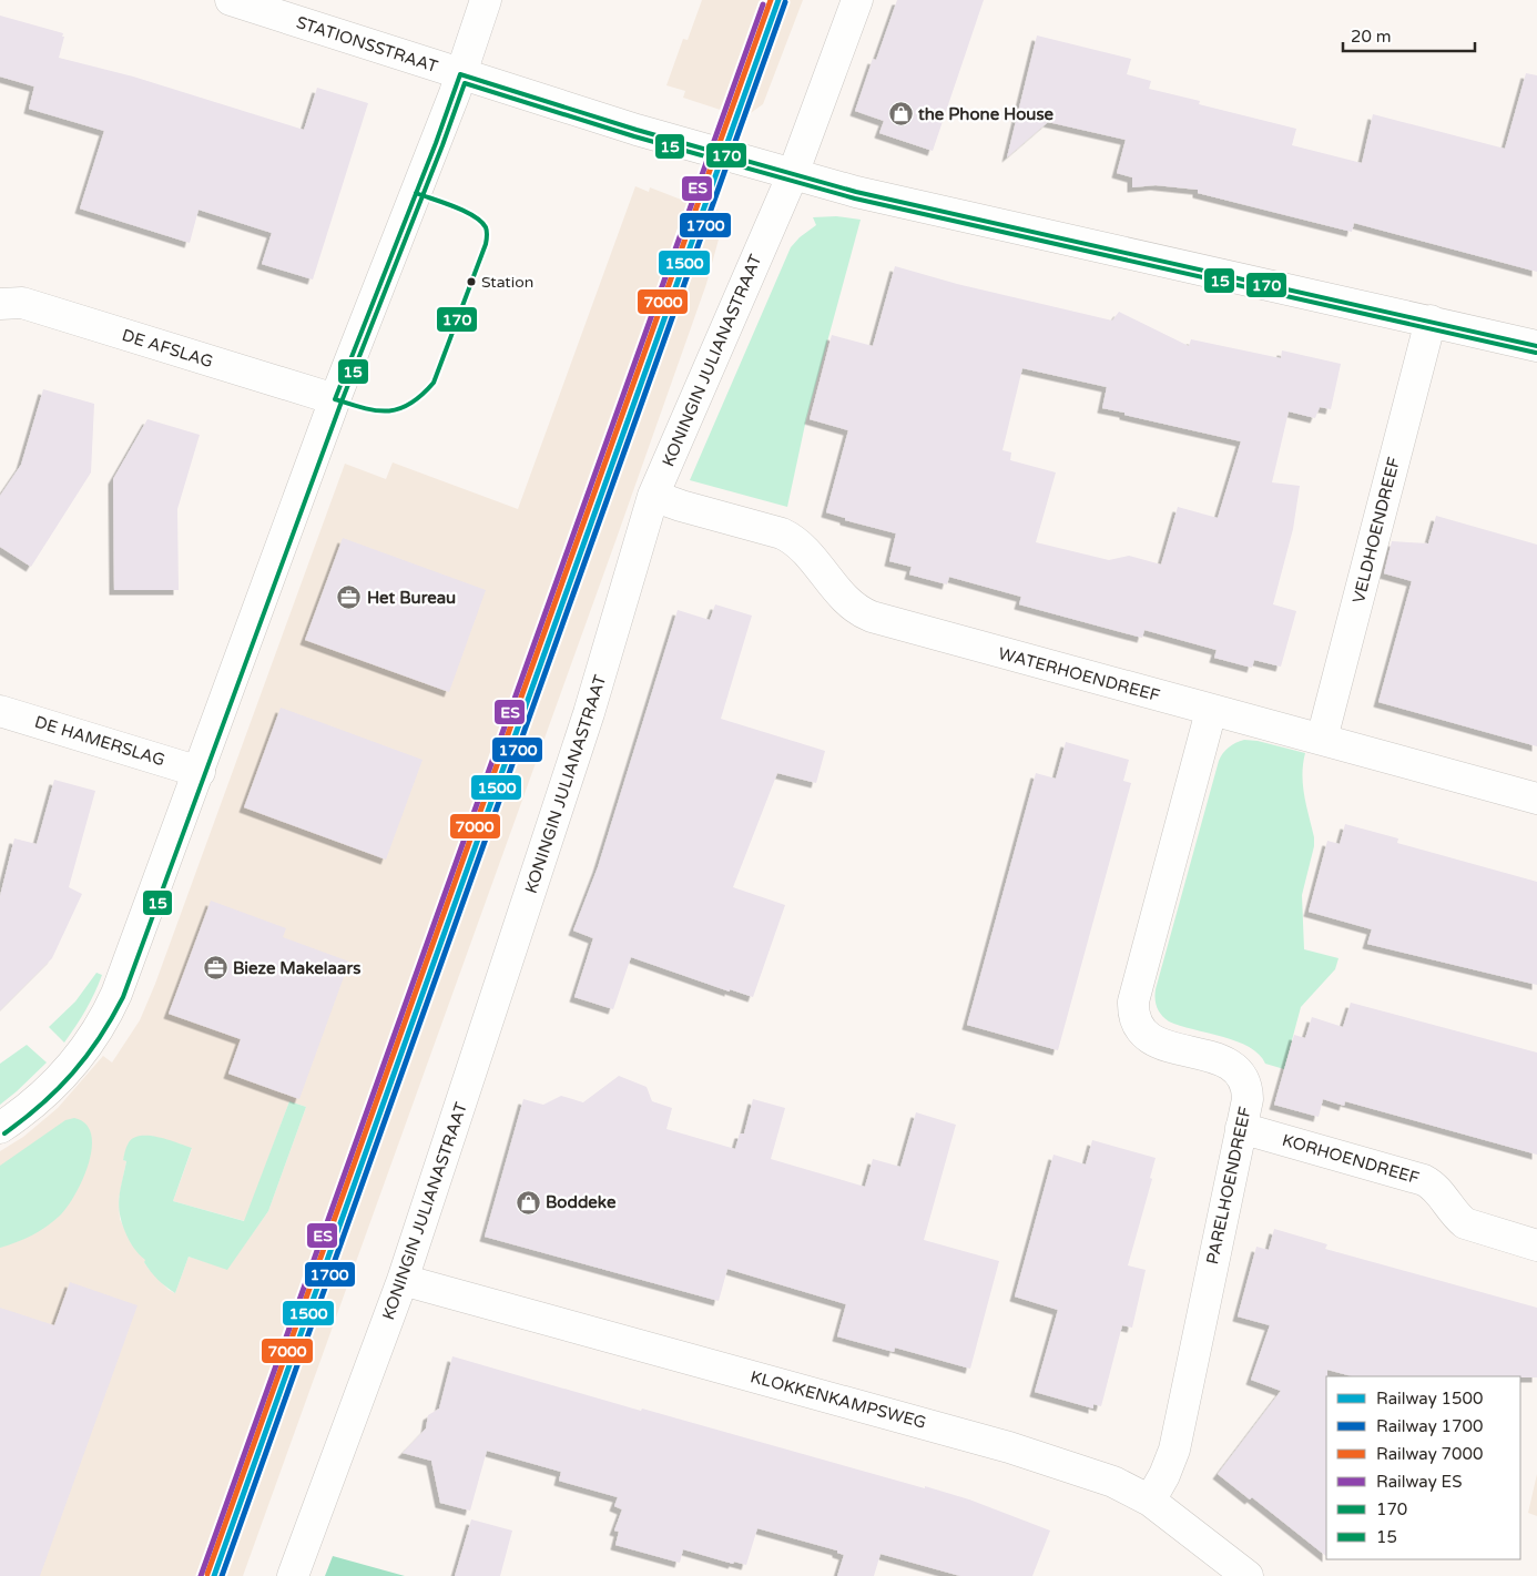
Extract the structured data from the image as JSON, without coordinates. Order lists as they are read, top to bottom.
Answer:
{
  "streets": {
    "street": [
      "STATIONSSTRAAT",
      "DE AFSLAG",
      "KONINGIN JULIANASTRAAT",
      "VELDHOENDREEF",
      "WATERHOENDREEF",
      "DE HAMERSLAG",
      "KORHOENDREEF",
      "PARELHOENDREEF",
      "KLOKKENKAMPSWEG"
    ]
  },
  "crossings": [
    ["STATIONSSTRAAT", "KONINGIN JULIANASTRAAT"],
    ["STATIONSSTRAAT", "VELDHOENDREEF"],
    ["KONINGIN JULIANASTRAAT", "WATERHOENDREEF"],
    ["KONINGIN JULIANASTRAAT", "KLOKKENKAMPSWEG"],
    ["VELDHOENDREEF", "WATERHOENDREEF"],
    ["WATERHOENDREEF", "PARELHOENDREEF"],
    ["KORHOENDREEF", "PARELHOENDREEF"],
    ["PARELHOENDREEF", "KLOKKENKAMPSWEG"]
  ],
  "places": {
    "shop": ["the Phone House", "Boddeke"],
    "other": ["Station"],
    "office": ["Het Bureau", "Bieze Makelaars"]
  },
  "lines": [
    "rail line 1500",
    "rail line 7000",
    "rail line 1700",
    "rail line ES",
    "transit line 170",
    "transit line 15"
  ],
  "legend": [
    "Railway 1500",
    "Railway 1700",
    "Railway 7000",
    "Railway ES",
    "170",
    "15"
  ],
  "scale_bar": "20 m"
}
